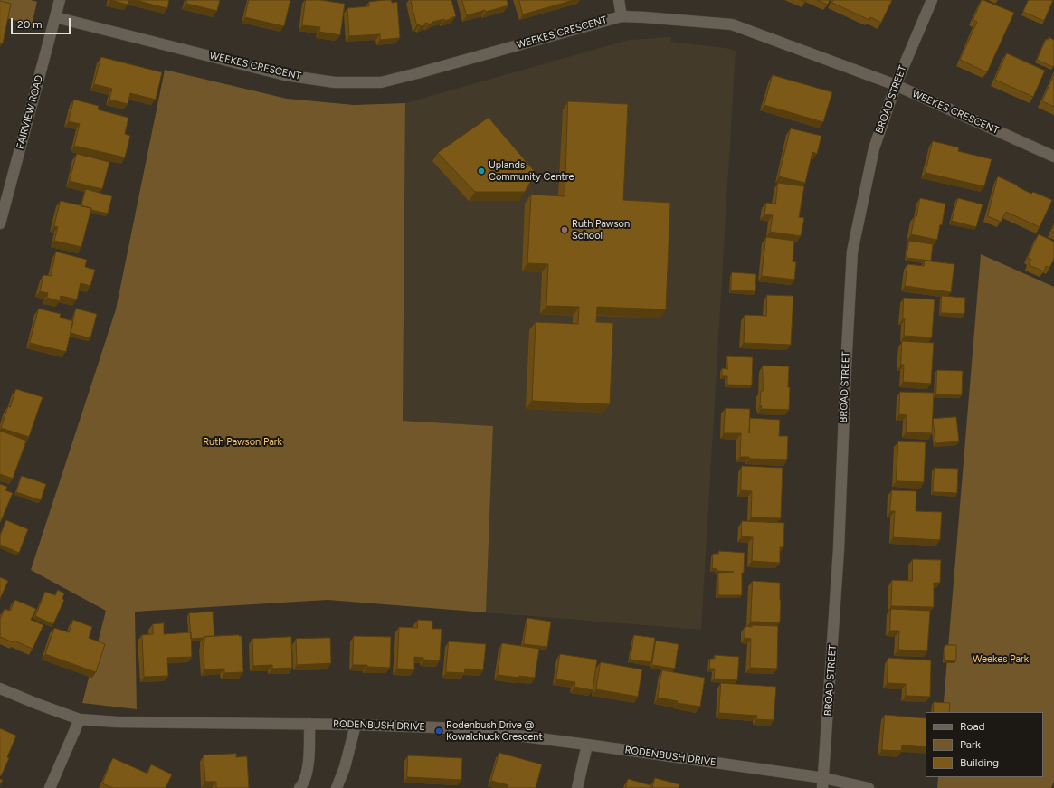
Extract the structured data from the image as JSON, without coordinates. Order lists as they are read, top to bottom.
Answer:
{
  "streets": {
    "street": [
      "WEEKES CRESCENT",
      "BROAD STREET",
      "FAIRVIEW ROAD",
      "RODENBUSH DRIVE"
    ]
  },
  "crossings": [
    ["WEEKES CRESCENT", "BROAD STREET"],
    ["WEEKES CRESCENT", "FAIRVIEW ROAD"],
    ["BROAD STREET", "RODENBUSH DRIVE"]
  ],
  "parks": ["Ruth Pawson Park", "Weekes Park"],
  "places": ["Uplands Community Centre", "Ruth Pawson School", "Rodenbush Drive @ Kowalchuck Crescent"],
  "legend": ["Road", "Park", "Building"],
  "scale_bar": "20 m"
}
